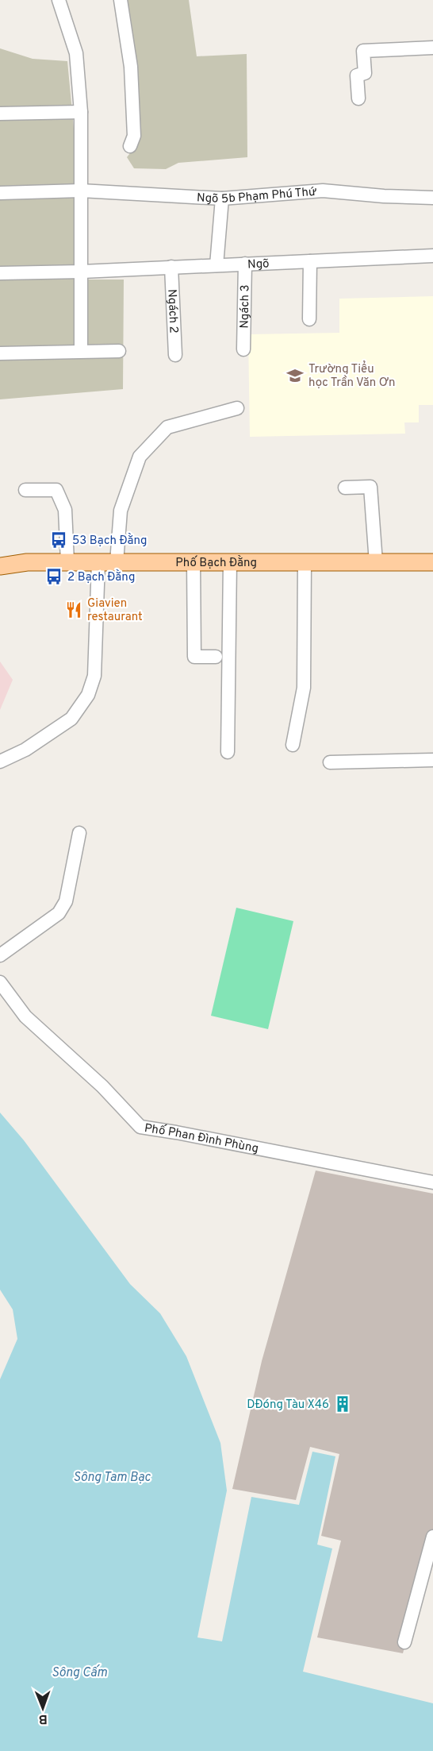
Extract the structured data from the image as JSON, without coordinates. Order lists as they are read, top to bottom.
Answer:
{
  "streets": {
    "main road": ["Phố Bạch Đằng"],
    "street": [
      "Ngõ 5b Phạm Phú Thứ",
      "Ngõ",
      "Ngách 3",
      "Ngách 2",
      "Phố Phan Đình Phùng"
    ]
  },
  "crossings": [
    ["Ngõ", "Ngách 3"],
    ["Ngõ", "Ngách 2"]
  ],
  "water": ["Sông Tam Bạc", "Sông Cấm"],
  "places": {
    "school or university": ["Trường Tiểu học Trần Văn Ơn"],
    "bus stop": ["53 Bạch Đằng", "2 Bạch Đằng"],
    "restaurant": ["Giavien restaurant"],
    "building": ["DĐóng Tàu X46"]
  },
  "north": "bottom"
}
